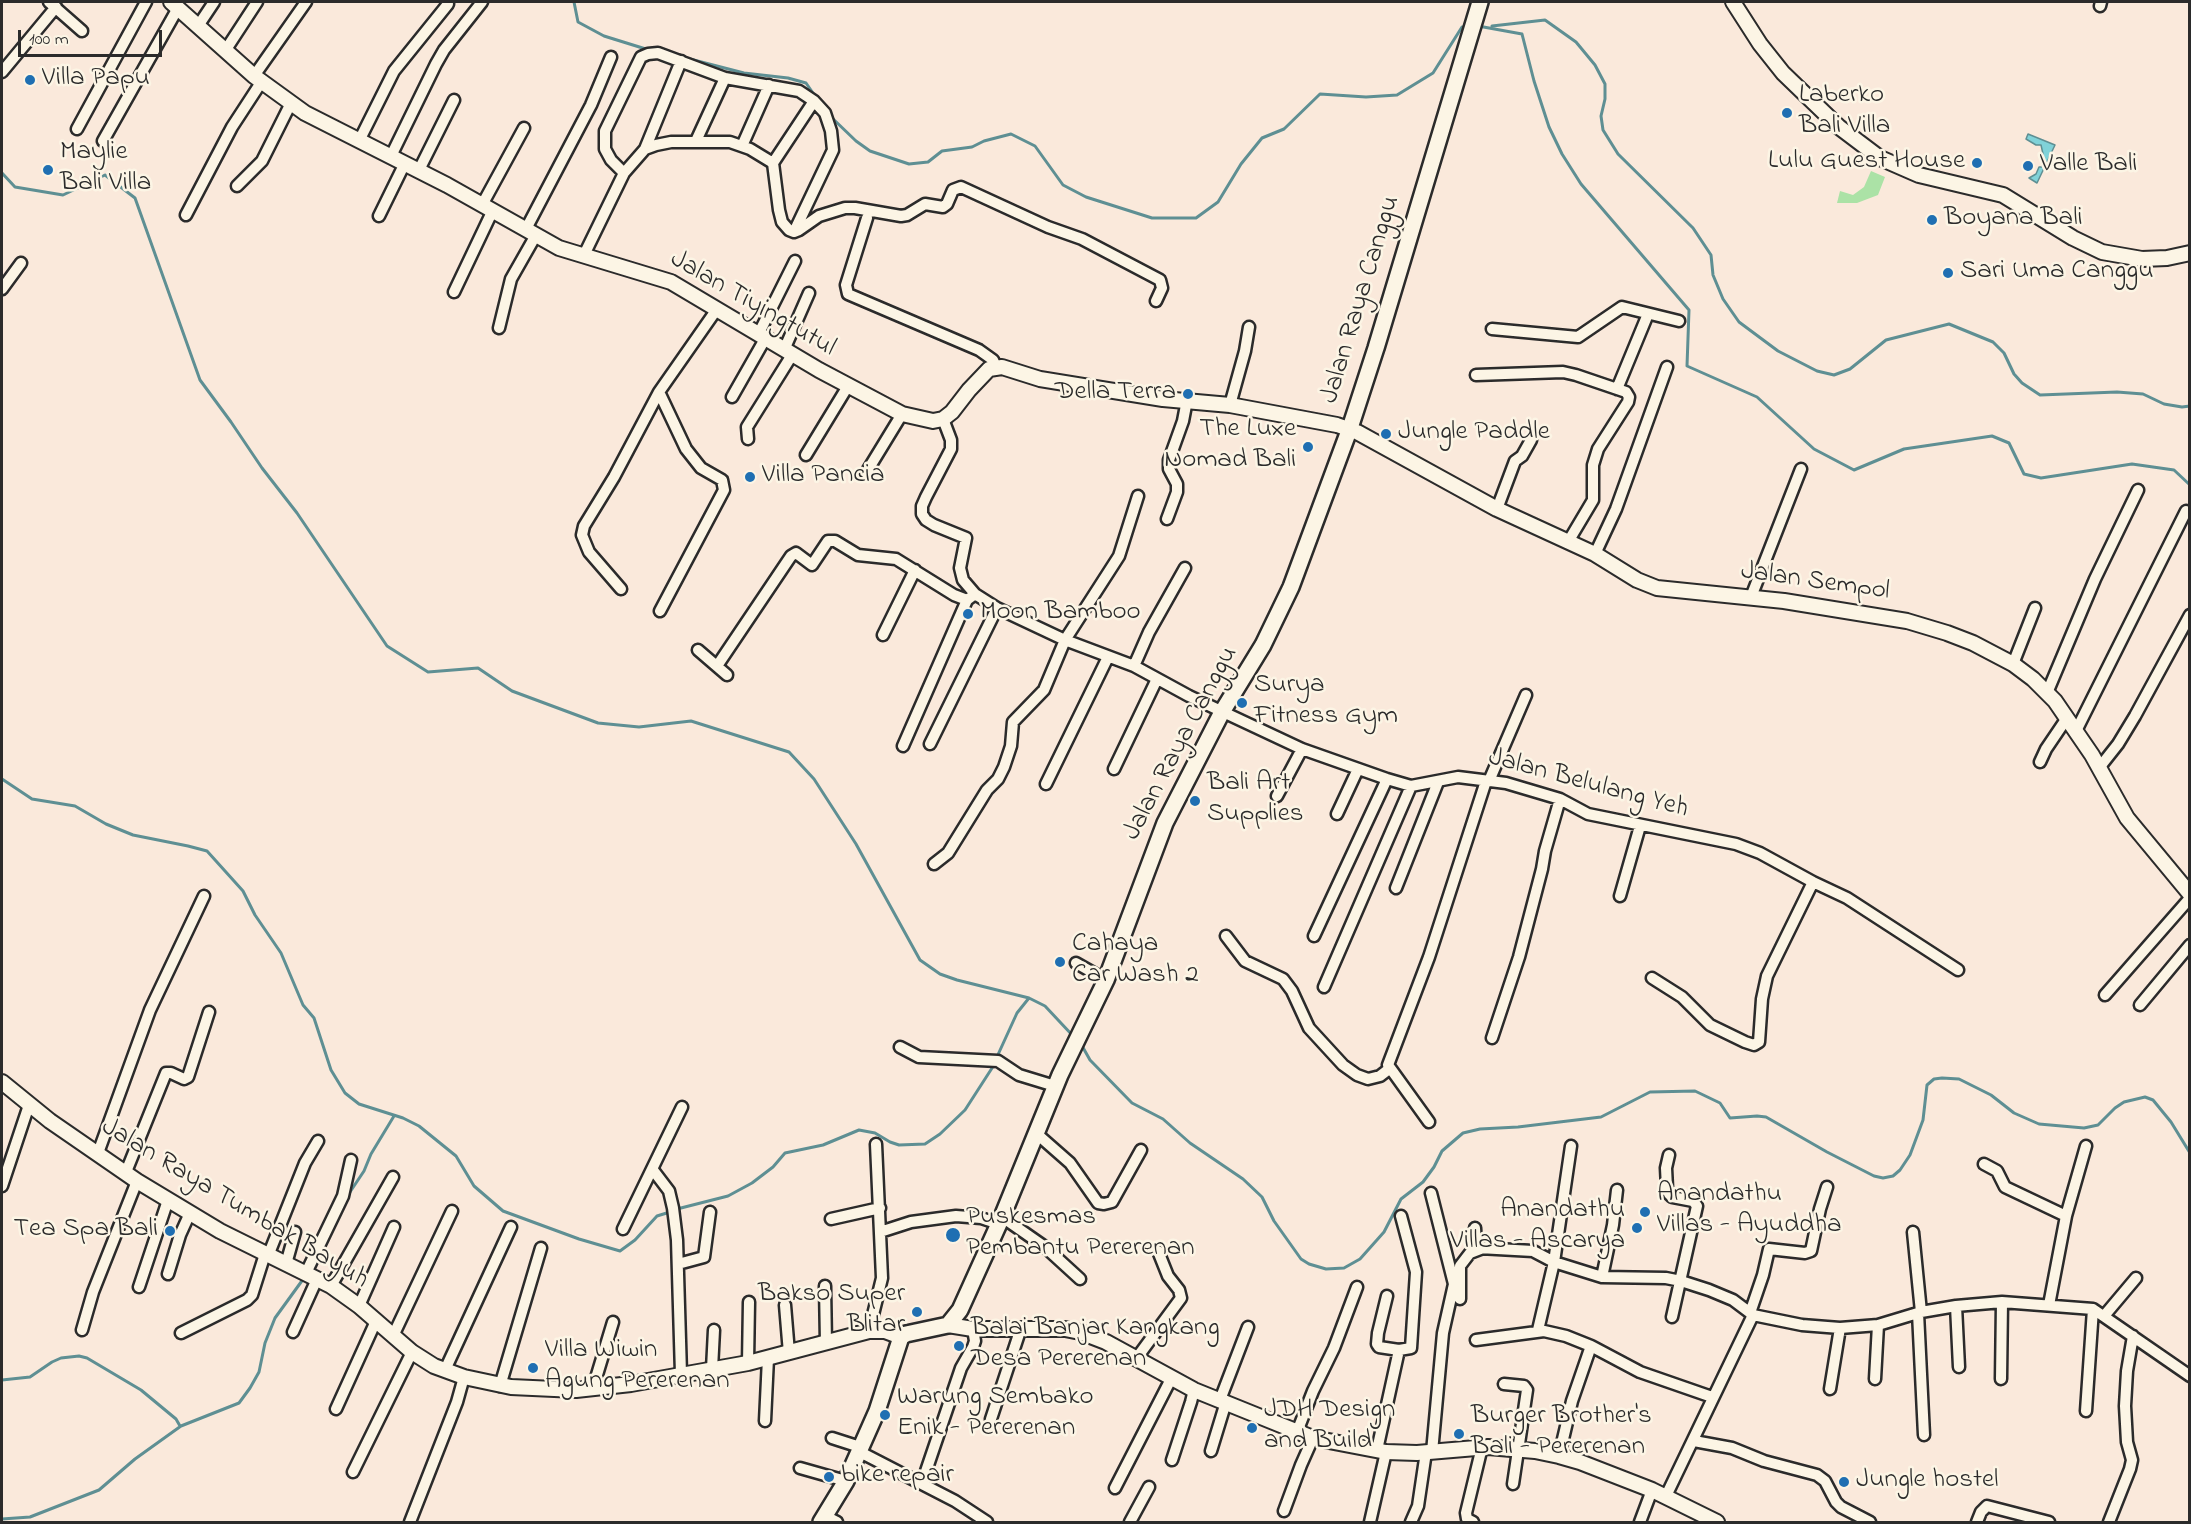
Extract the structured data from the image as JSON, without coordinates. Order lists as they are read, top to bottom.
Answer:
{
  "streets": {
    "main road": ["Jalan Raya Canggu"],
    "street": [
      "Jalan Tiyingtutul",
      "Jalan Sempol",
      "Jalan Belulang Yeh",
      "Jalan Raya Tumbak Bayuh"
    ]
  },
  "crossings": [
    ["Jalan Raya Canggu", "Jalan Sempol"],
    ["Jalan Raya Canggu", "Jalan Belulang Yeh"]
  ],
  "places": [
    "Villa Papu",
    "Laberko Bali Villa",
    "Lulu Guest House",
    "Valle Bali",
    "Maylie Bali Villa",
    "Boyana Bali",
    "Sari Uma Canggu",
    "Della Terra",
    "Jungle Paddle",
    "The Luxe Nomad Bali",
    "Villa Pancia",
    "Moon Bamboo",
    "Surya Fitness Gym",
    "Bali Art Supplies",
    "Cahaya Car Wash 2",
    "Anandathu Villas - Ayuddha",
    "Anandathu Villas - Ascarya",
    "Tea Spa Bali",
    "Puskesmas Pembantu Pererenan",
    "Bakso Super Blitar",
    "Balai Banjar Kangkang Desa Pererenan",
    "Villa Wiwin Agung Pererenan",
    "Warung Sembako Enik - Pererenan",
    "JDH Design and Build",
    "Burger Brother's Bali - Pererenan",
    "bike repair",
    "Jungle hostel"
  ],
  "scale_bar": "100 m"
}
